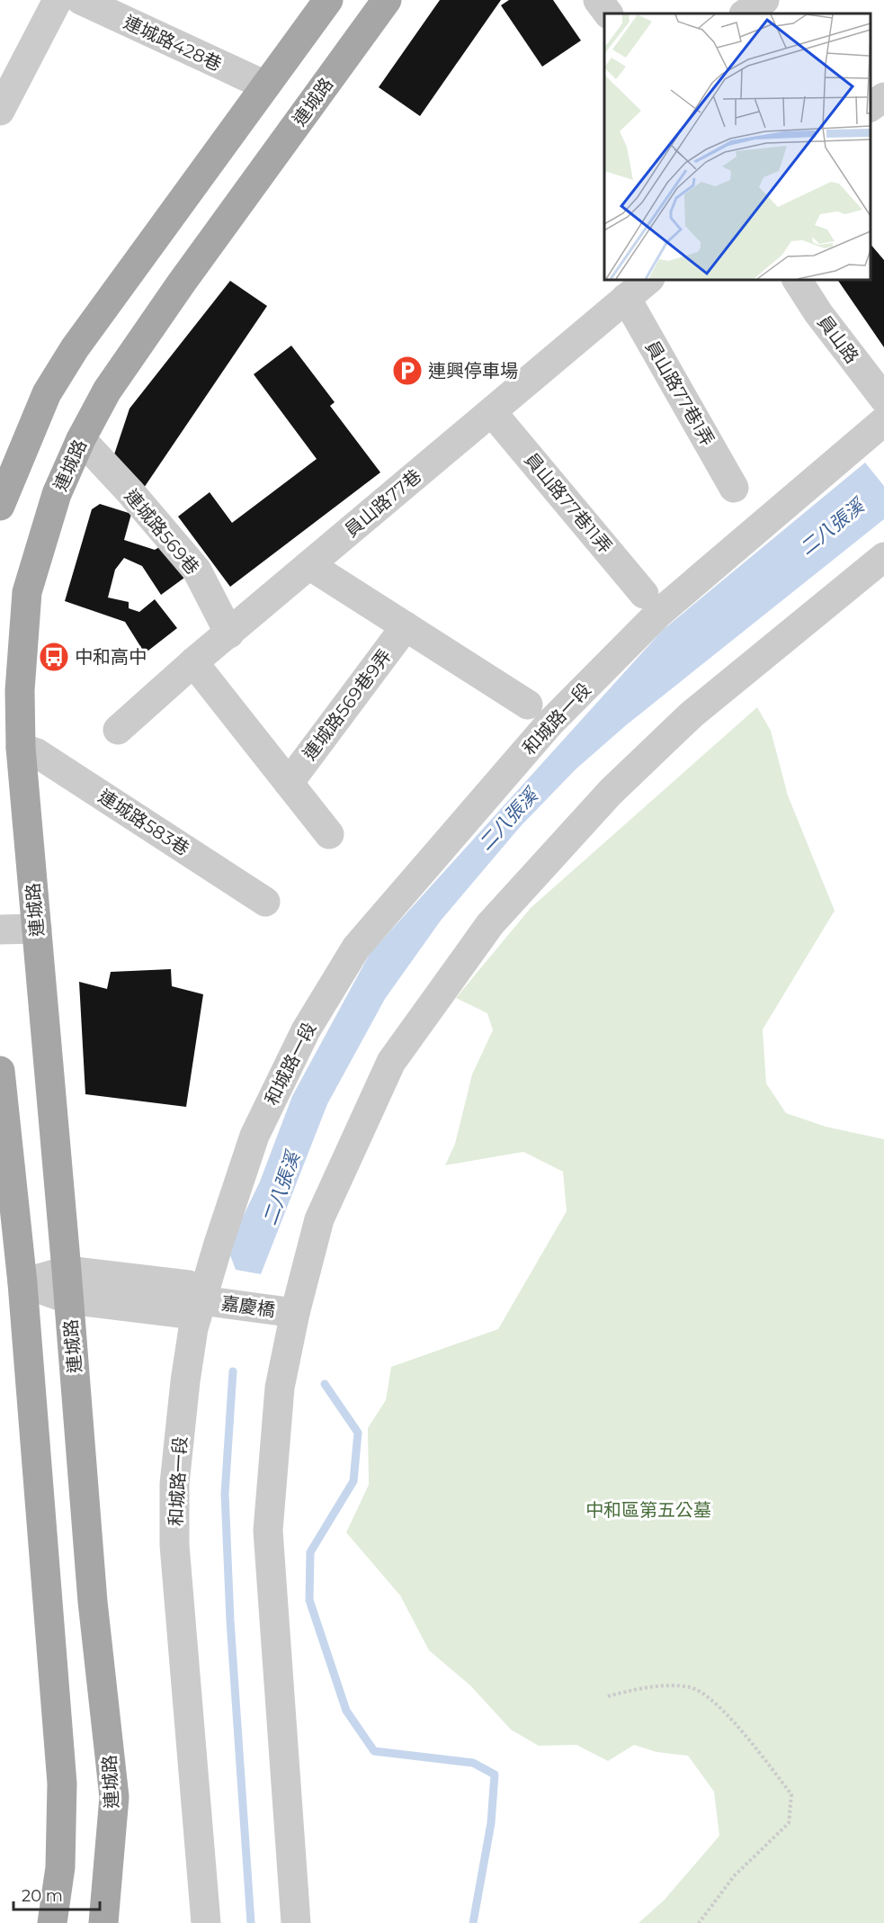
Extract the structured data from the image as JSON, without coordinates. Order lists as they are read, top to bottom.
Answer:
{
  "streets": {
    "main road": ["連城路"],
    "street": [
      "連城路428巷",
      "員山路",
      "員山路77巷1弄",
      "員山路77巷",
      "員山路77巷11弄",
      "連城路569巷",
      "連城路569巷9弄",
      "和城路一段",
      "連城路583巷",
      "嘉慶橋"
    ]
  },
  "crossings": [
    ["連城路", "連城路569巷"],
    ["連城路", "連城路583巷"],
    ["員山路77巷1弄", "員山路77巷"],
    ["員山路77巷", "員山路77巷11弄"],
    ["員山路77巷", "連城路569巷"],
    ["和城路一段", "嘉慶橋"]
  ],
  "water": ["二八張溪"],
  "parks": ["中和區第五公墓"],
  "places": {
    "parking": ["連興停車場"],
    "bus stop": ["中和高中"]
  },
  "scale_bar": "20 m"
}
